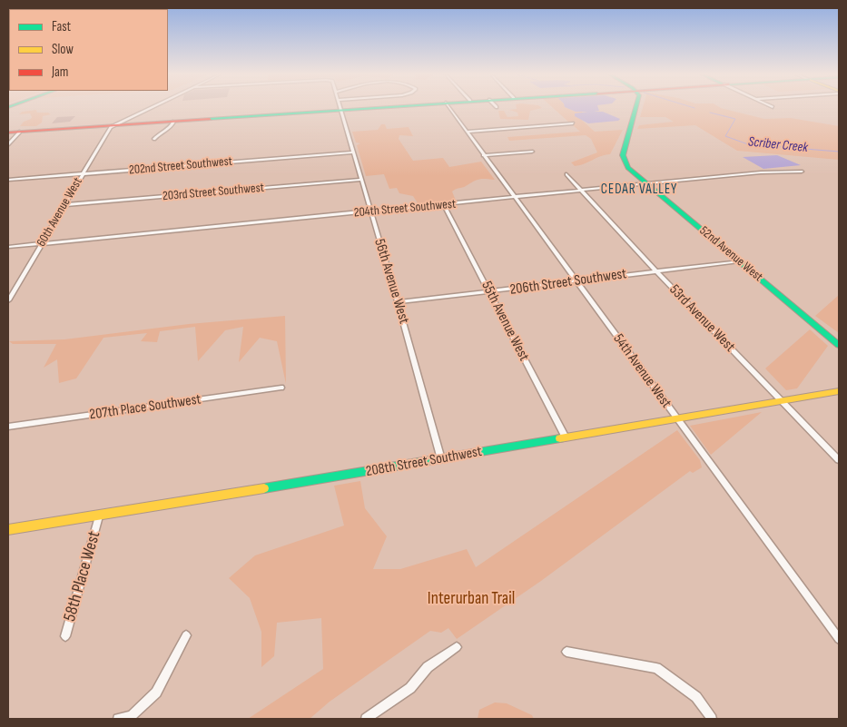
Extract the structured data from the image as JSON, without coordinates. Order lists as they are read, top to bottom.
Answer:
{
  "streets": {
    "main road": ["52nd Avenue West", "208th Street Southwest"],
    "street": [
      "202nd Street Southwest",
      "203rd Street Southwest",
      "204th Street Southwest",
      "60th Avenue West",
      "56th Avenue West",
      "206th Street Southwest",
      "53rd Avenue West",
      "55th Avenue West",
      "54th Avenue West",
      "207th Place Southwest",
      "58th Place West"
    ]
  },
  "crossings": [
    ["202nd Street Southwest", "60th Avenue West"],
    ["202nd Street Southwest", "56th Avenue West"],
    ["203rd Street Southwest", "60th Avenue West"],
    ["203rd Street Southwest", "56th Avenue West"],
    ["204th Street Southwest", "60th Avenue West"],
    ["204th Street Southwest", "52nd Avenue West"],
    ["204th Street Southwest", "56th Avenue West"],
    ["204th Street Southwest", "53rd Avenue West"],
    ["204th Street Southwest", "55th Avenue West"],
    ["204th Street Southwest", "54th Avenue West"],
    ["52nd Avenue West", "206th Street Southwest"],
    ["56th Avenue West", "206th Street Southwest"],
    ["56th Avenue West", "208th Street Southwest"],
    ["206th Street Southwest", "53rd Avenue West"],
    ["206th Street Southwest", "55th Avenue West"],
    ["206th Street Southwest", "54th Avenue West"],
    ["53rd Avenue West", "208th Street Southwest"],
    ["55th Avenue West", "208th Street Southwest"],
    ["54th Avenue West", "208th Street Southwest"],
    ["208th Street Southwest", "58th Place West"]
  ],
  "districts": ["CEDAR VALLEY"],
  "water": ["Scriber Creek"],
  "parks": ["Interurban Trail"],
  "legend": ["Fast", "Slow", "Jam"]
}
